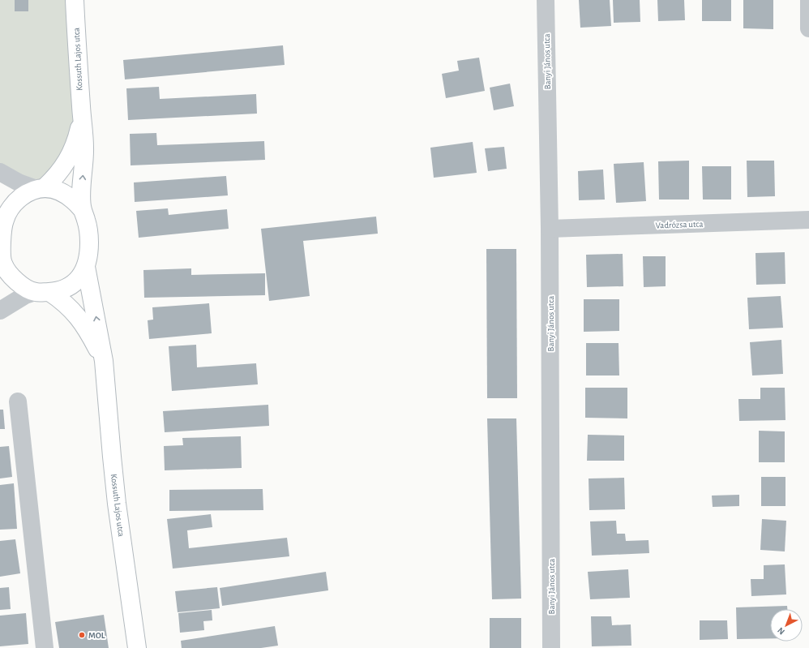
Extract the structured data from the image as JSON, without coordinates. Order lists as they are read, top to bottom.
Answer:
{
  "streets": {
    "street": ["Kossuth Lajos utca", "Banyi János utca", "Vadrózsa utca"]
  },
  "crossings": [
    ["Banyi János utca", "Vadrózsa utca"]
  ],
  "places": ["MOL"],
  "north": "bottom left"
}
